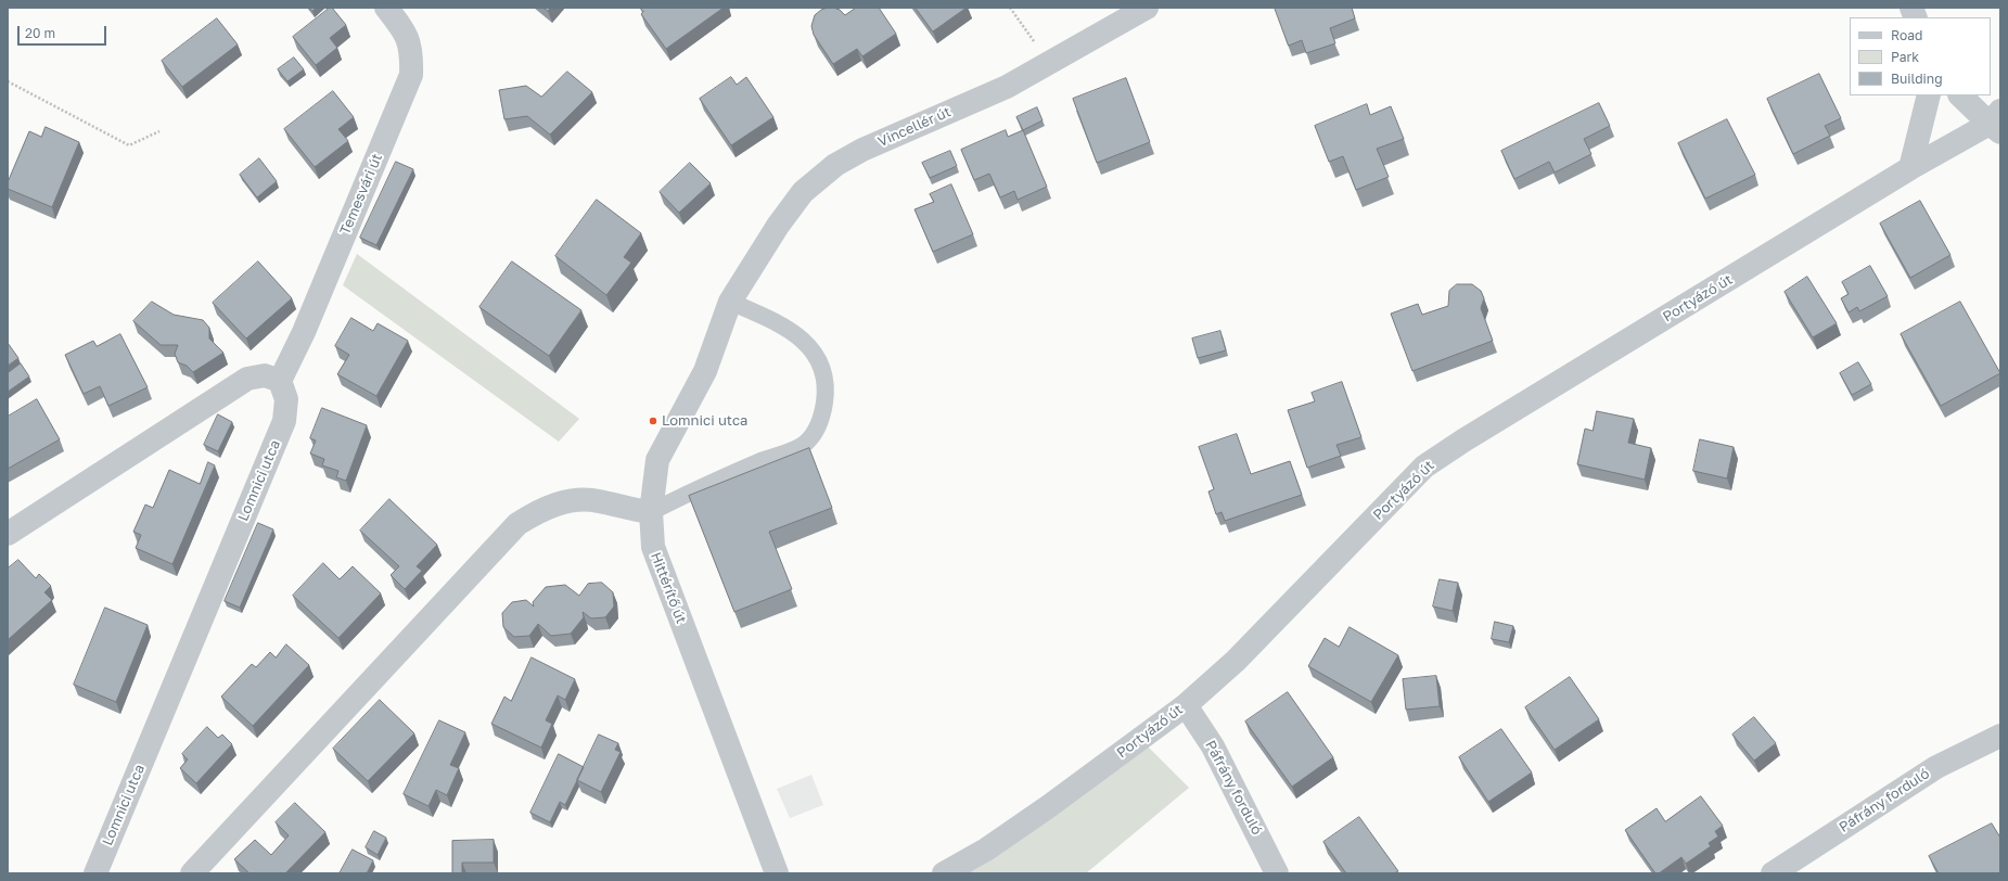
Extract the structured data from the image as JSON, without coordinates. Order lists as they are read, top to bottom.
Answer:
{
  "streets": {
    "street": [
      "Vincellér út",
      "Temesvári út",
      "Portyázó út",
      "Lomnici utca",
      "Hittérítő út",
      "Páfrány forduló"
    ]
  },
  "crossings": [
    ["Vincellér út", "Hittérítő út"],
    ["Temesvári út", "Lomnici utca"],
    ["Portyázó út", "Páfrány forduló"]
  ],
  "places": ["Lomnici utca"],
  "legend": ["Road", "Park", "Building"],
  "scale_bar": "20 m"
}
